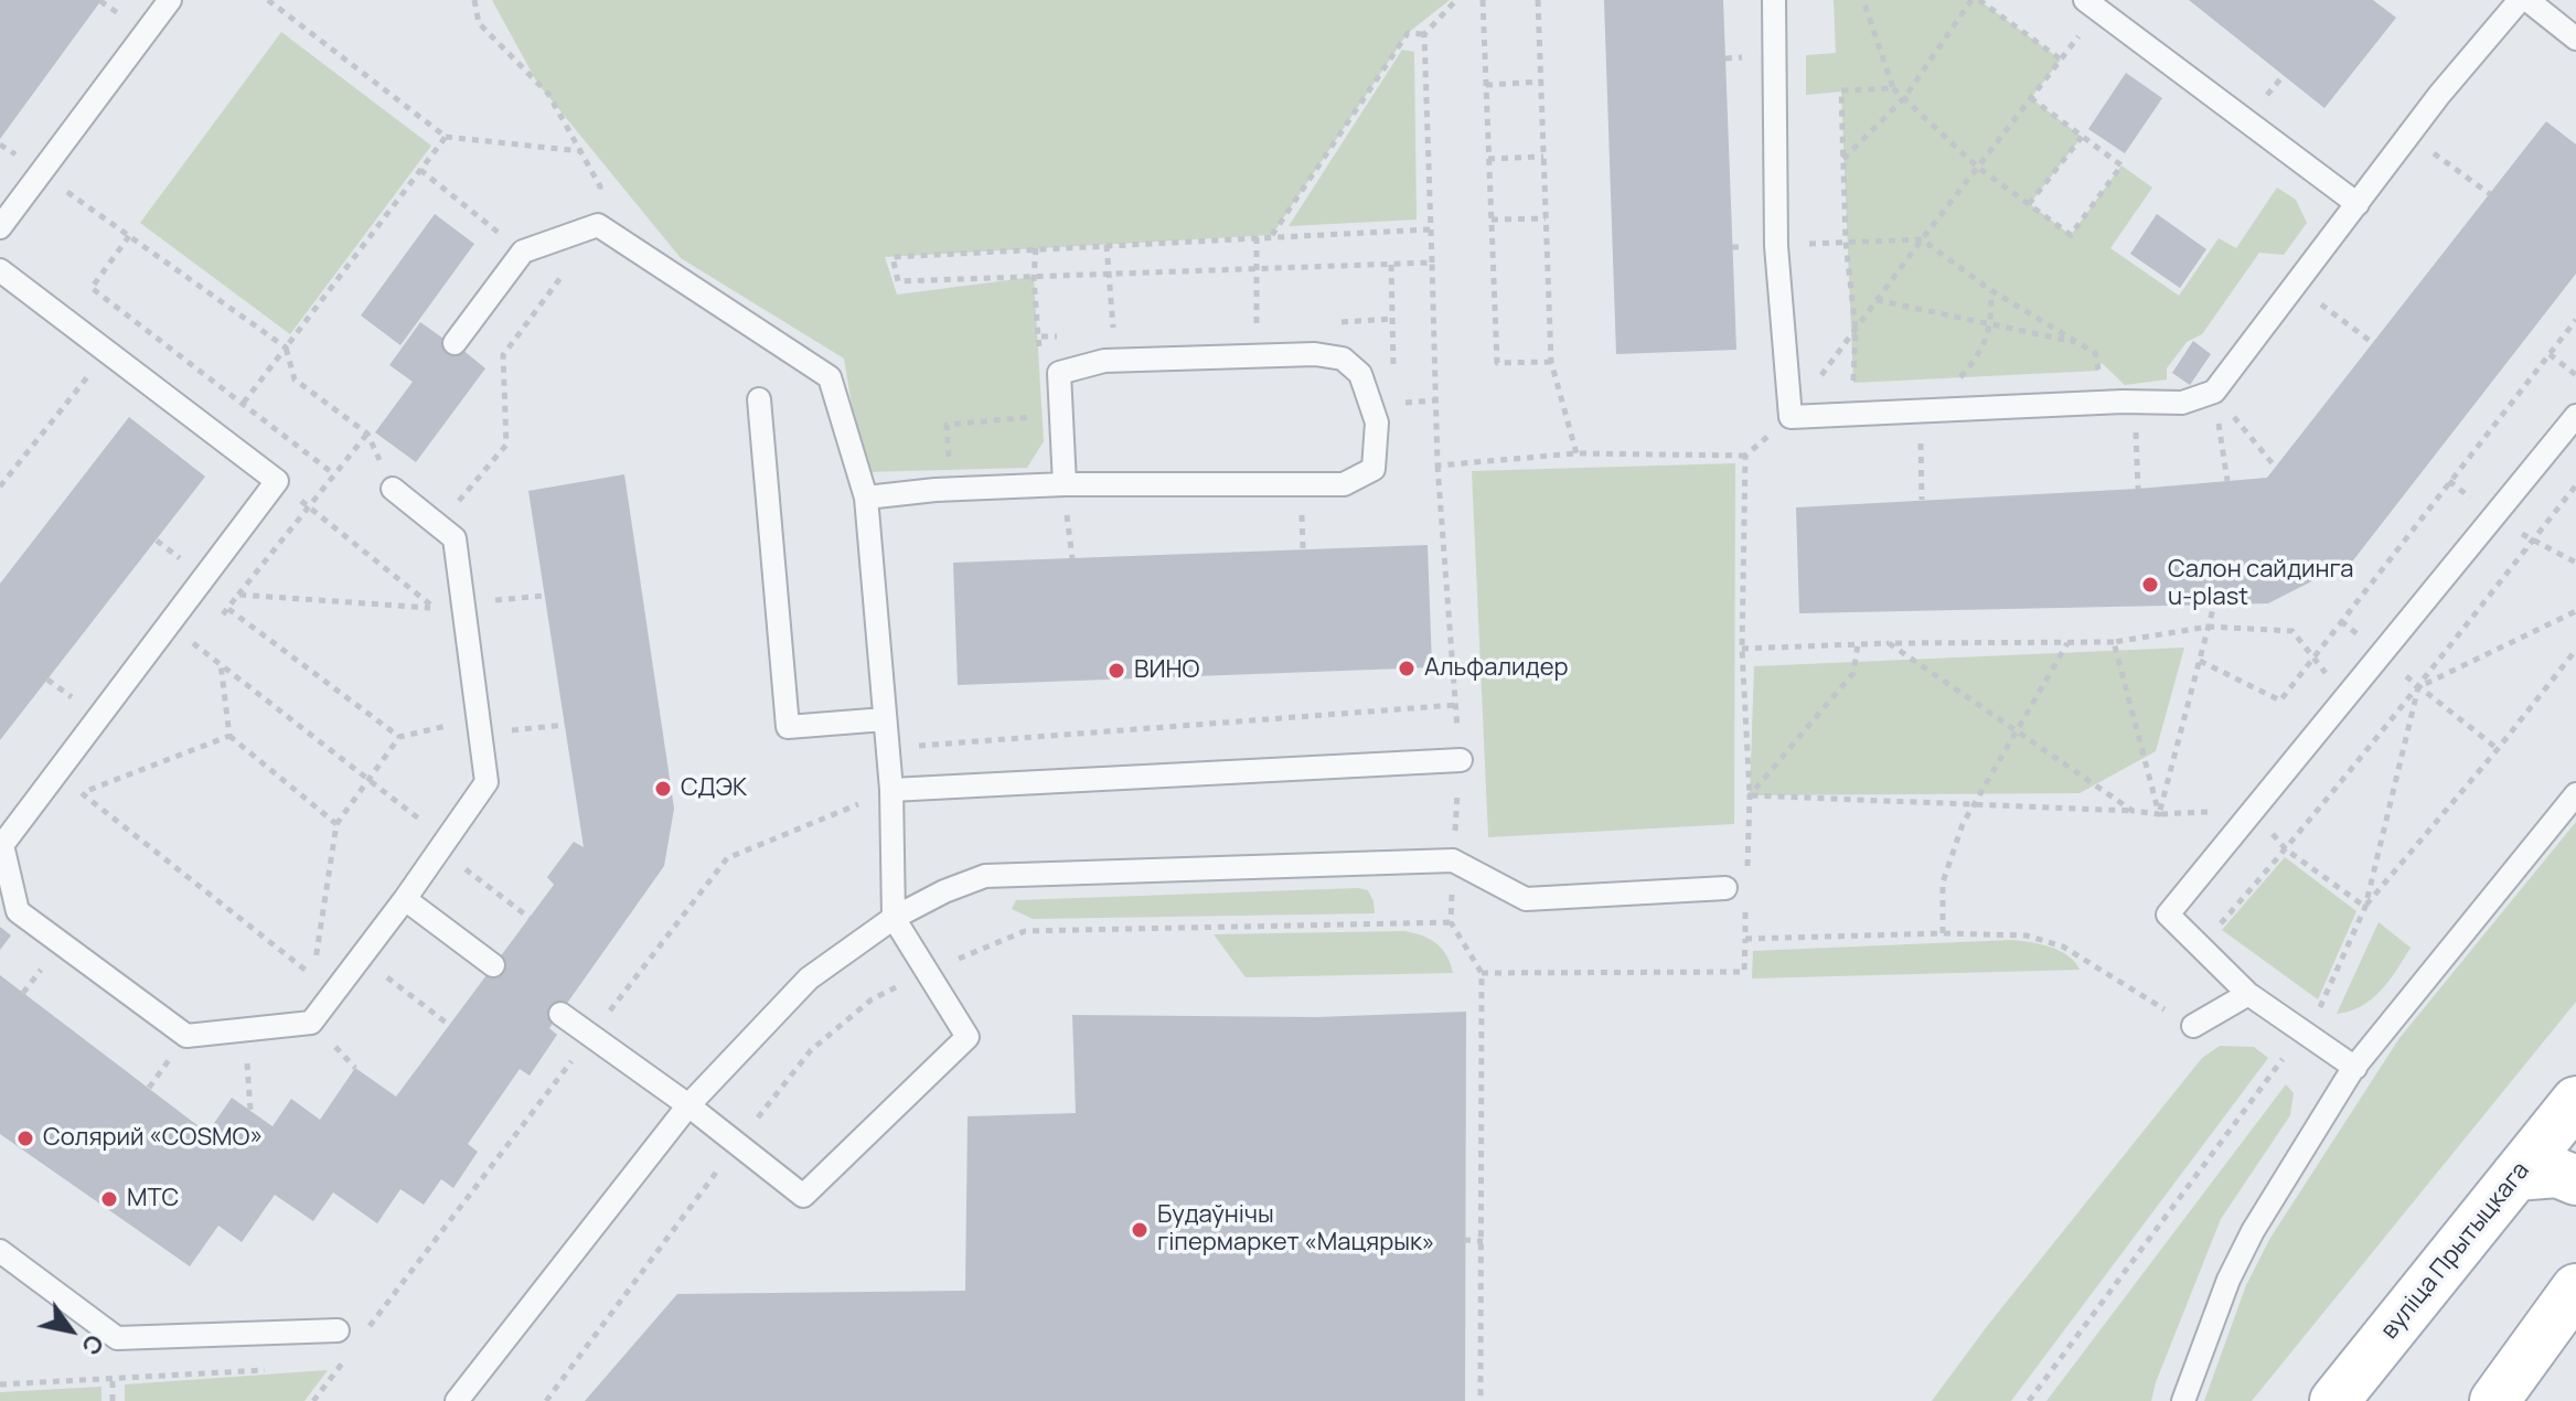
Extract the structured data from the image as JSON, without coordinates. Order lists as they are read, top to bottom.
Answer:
{
  "streets": {
    "main road": ["вуліца Прытыцкага"]
  },
  "places": [
    "Салон сайдинга u-plast",
    "Альфалидер",
    "ВИНО",
    "СДЭК",
    "Солярий «COSMO»",
    "МТС",
    "Будаўнічы гіпермаркет «Мацярык»"
  ],
  "north": "bottom right"
}
